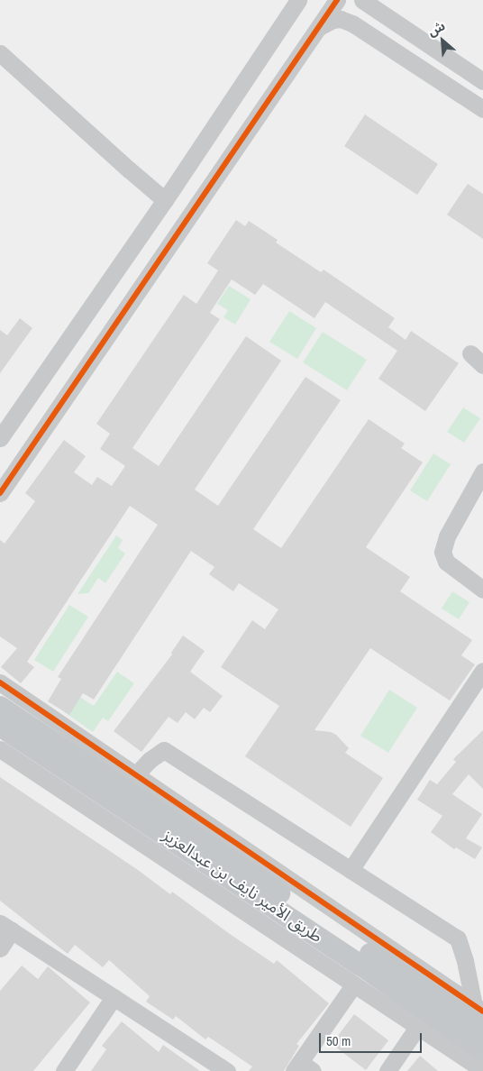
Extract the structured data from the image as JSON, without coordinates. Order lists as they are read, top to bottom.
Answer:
{
  "streets": {
    "main road": ["طريق الأمير نايف بن عبدالعزيز"]
  },
  "scale_bar": "50 m",
  "north": "top left"
}
